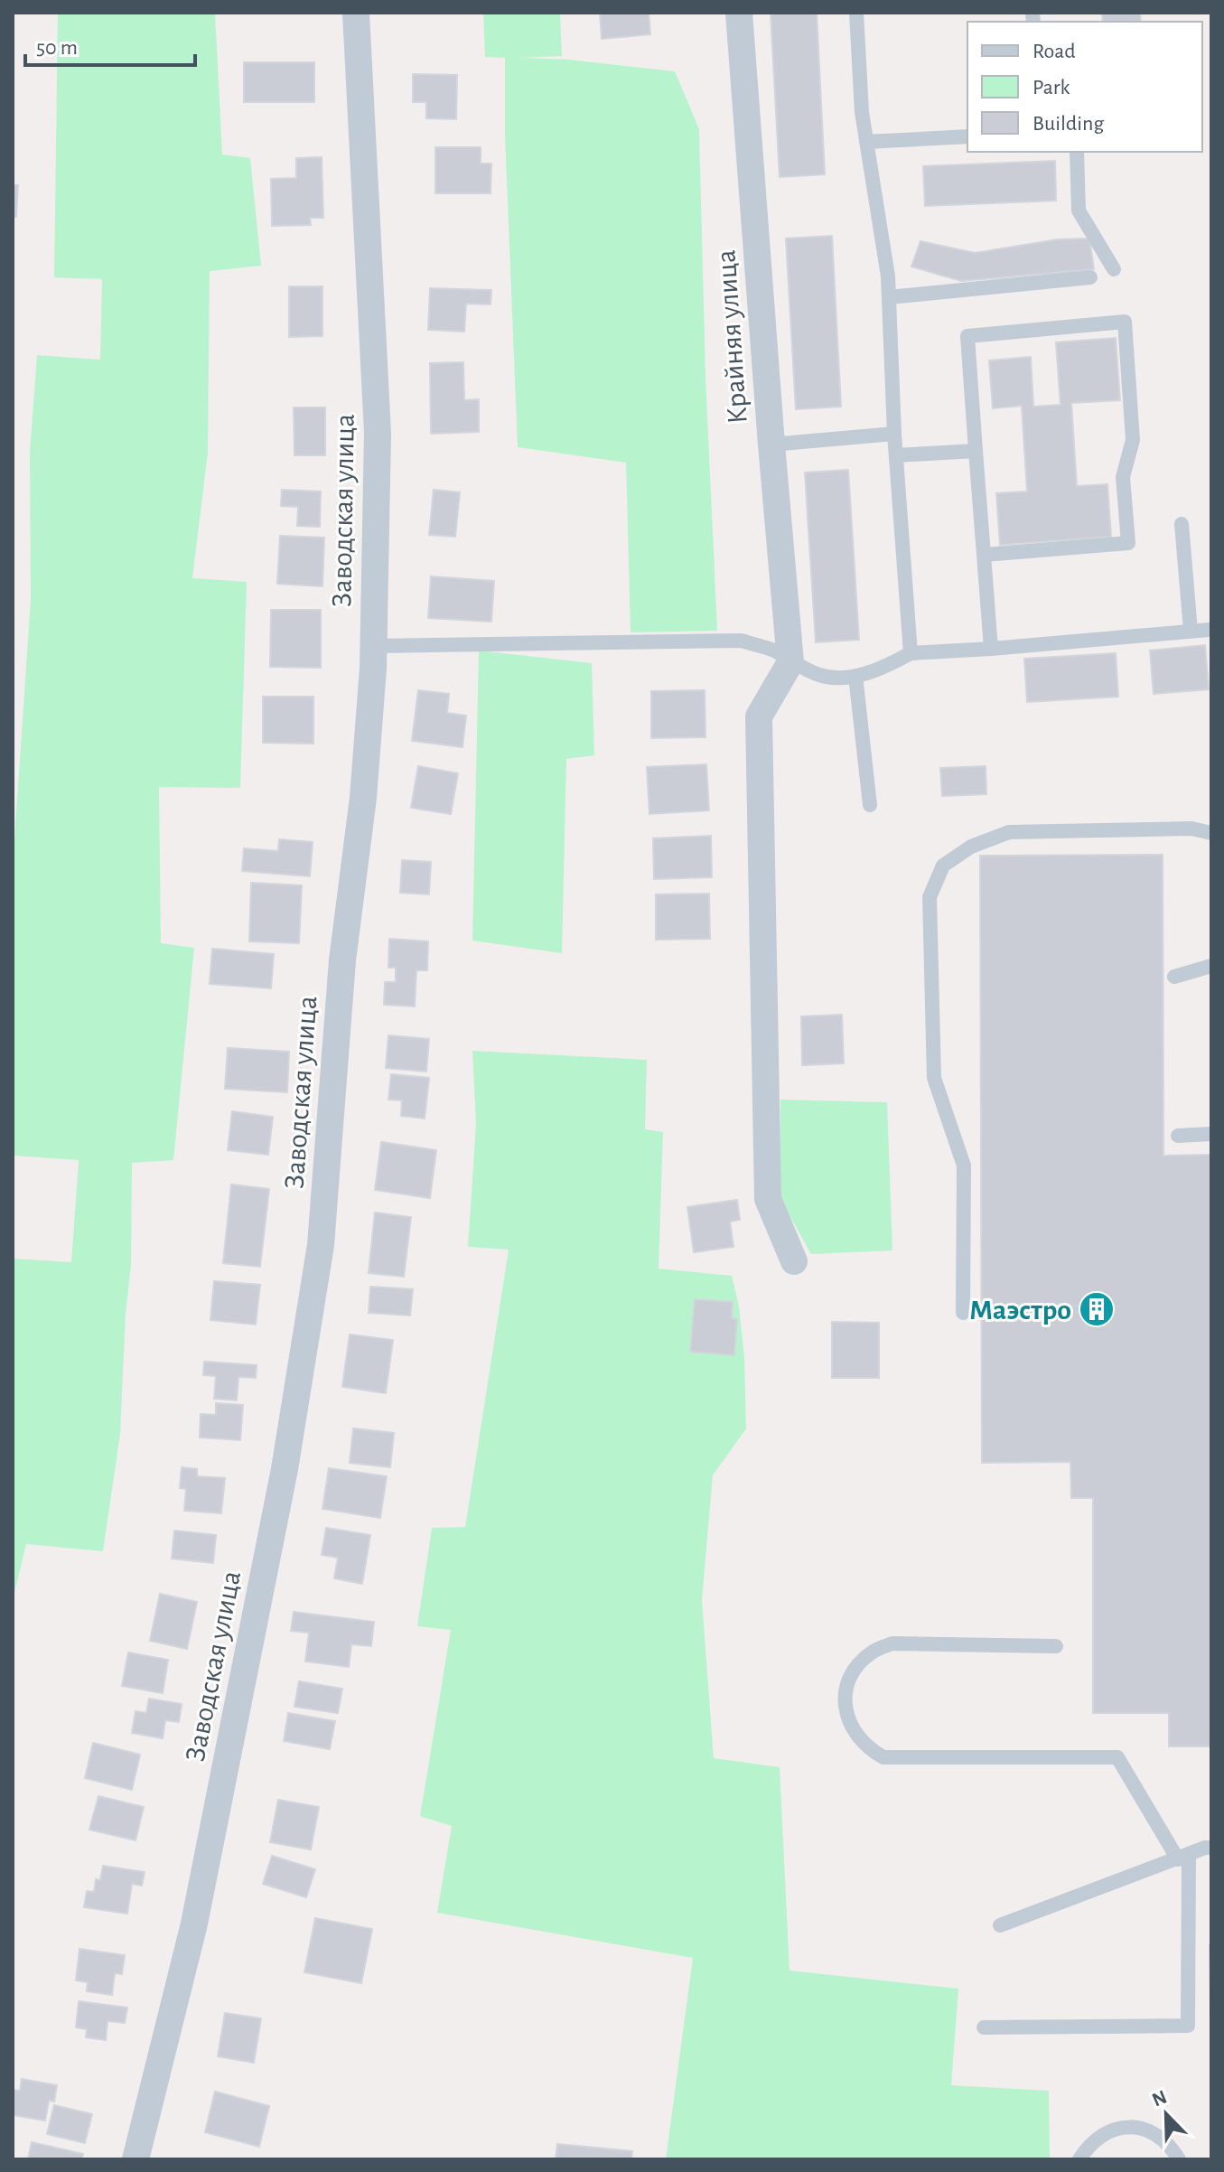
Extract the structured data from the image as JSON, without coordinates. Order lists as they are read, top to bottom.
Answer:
{
  "streets": {
    "street": ["Крайняя улица", "Заводская улица"]
  },
  "places": {
    "building": ["Маэстро"]
  },
  "legend": ["Road", "Park", "Building"],
  "scale_bar": "50 m",
  "north": "top left"
}
